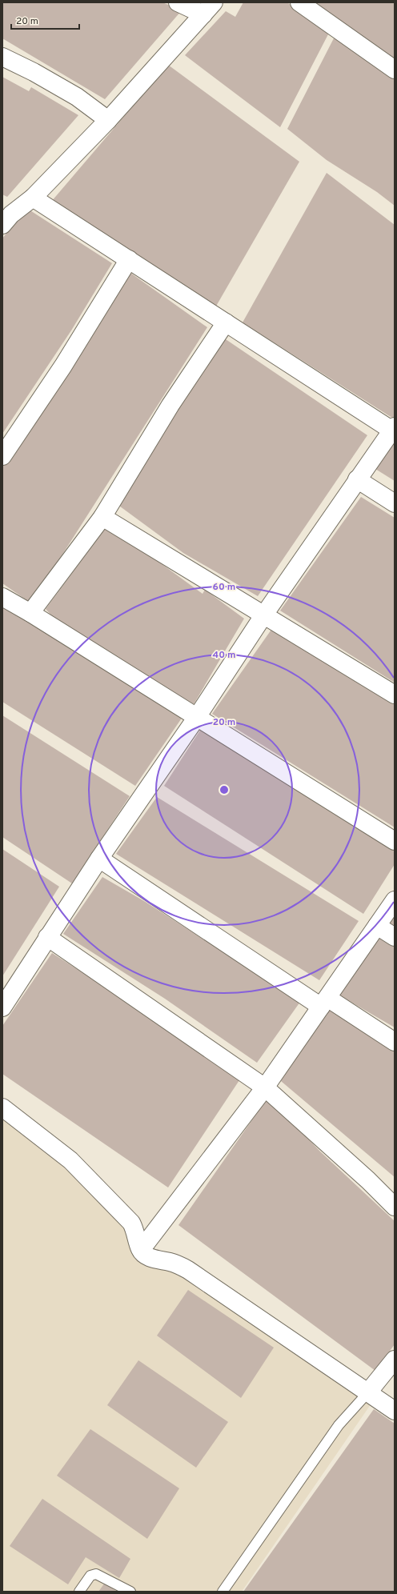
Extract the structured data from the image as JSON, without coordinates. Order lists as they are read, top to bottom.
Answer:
{
  "scale_bar": "20 m",
  "rings": ["60 m", "40 m", "20 m"]
}
